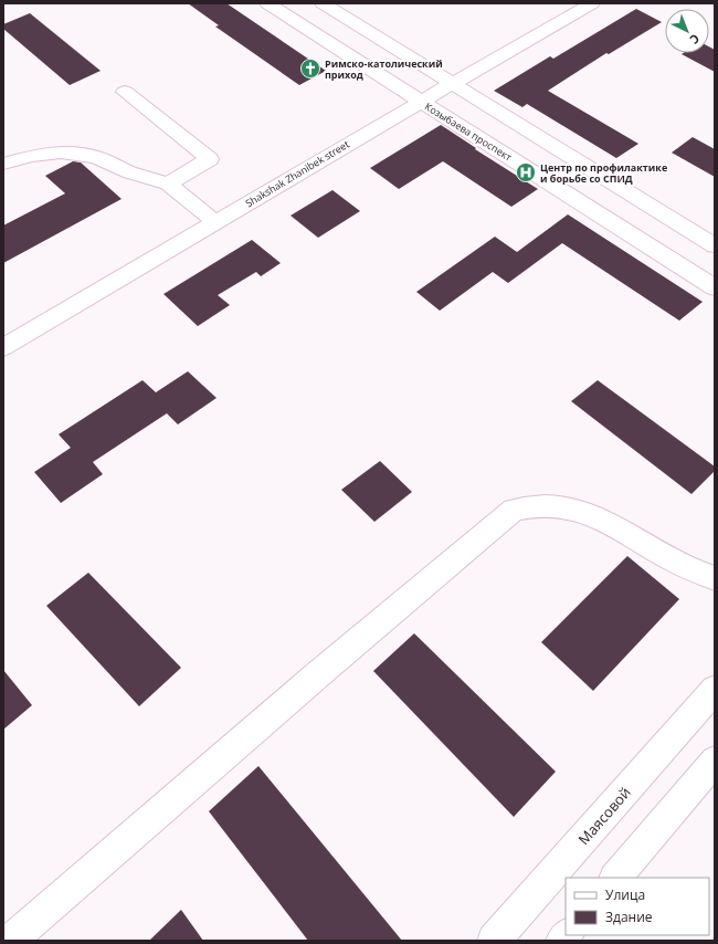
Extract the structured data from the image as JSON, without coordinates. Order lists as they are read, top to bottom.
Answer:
{
  "streets": {
    "street": ["Козыбаева проспект", "Shakshak Zhanibek street", "Маясовой"]
  },
  "crossings": [
    ["Козыбаева проспект", "Shakshak Zhanibek street"]
  ],
  "places": {
    "church": ["Римско-католический приход"],
    "hospital": ["Центр по профилактике и борьбе со СПИД"]
  },
  "legend": ["Улица", "Здание"],
  "north": "bottom right"
}
